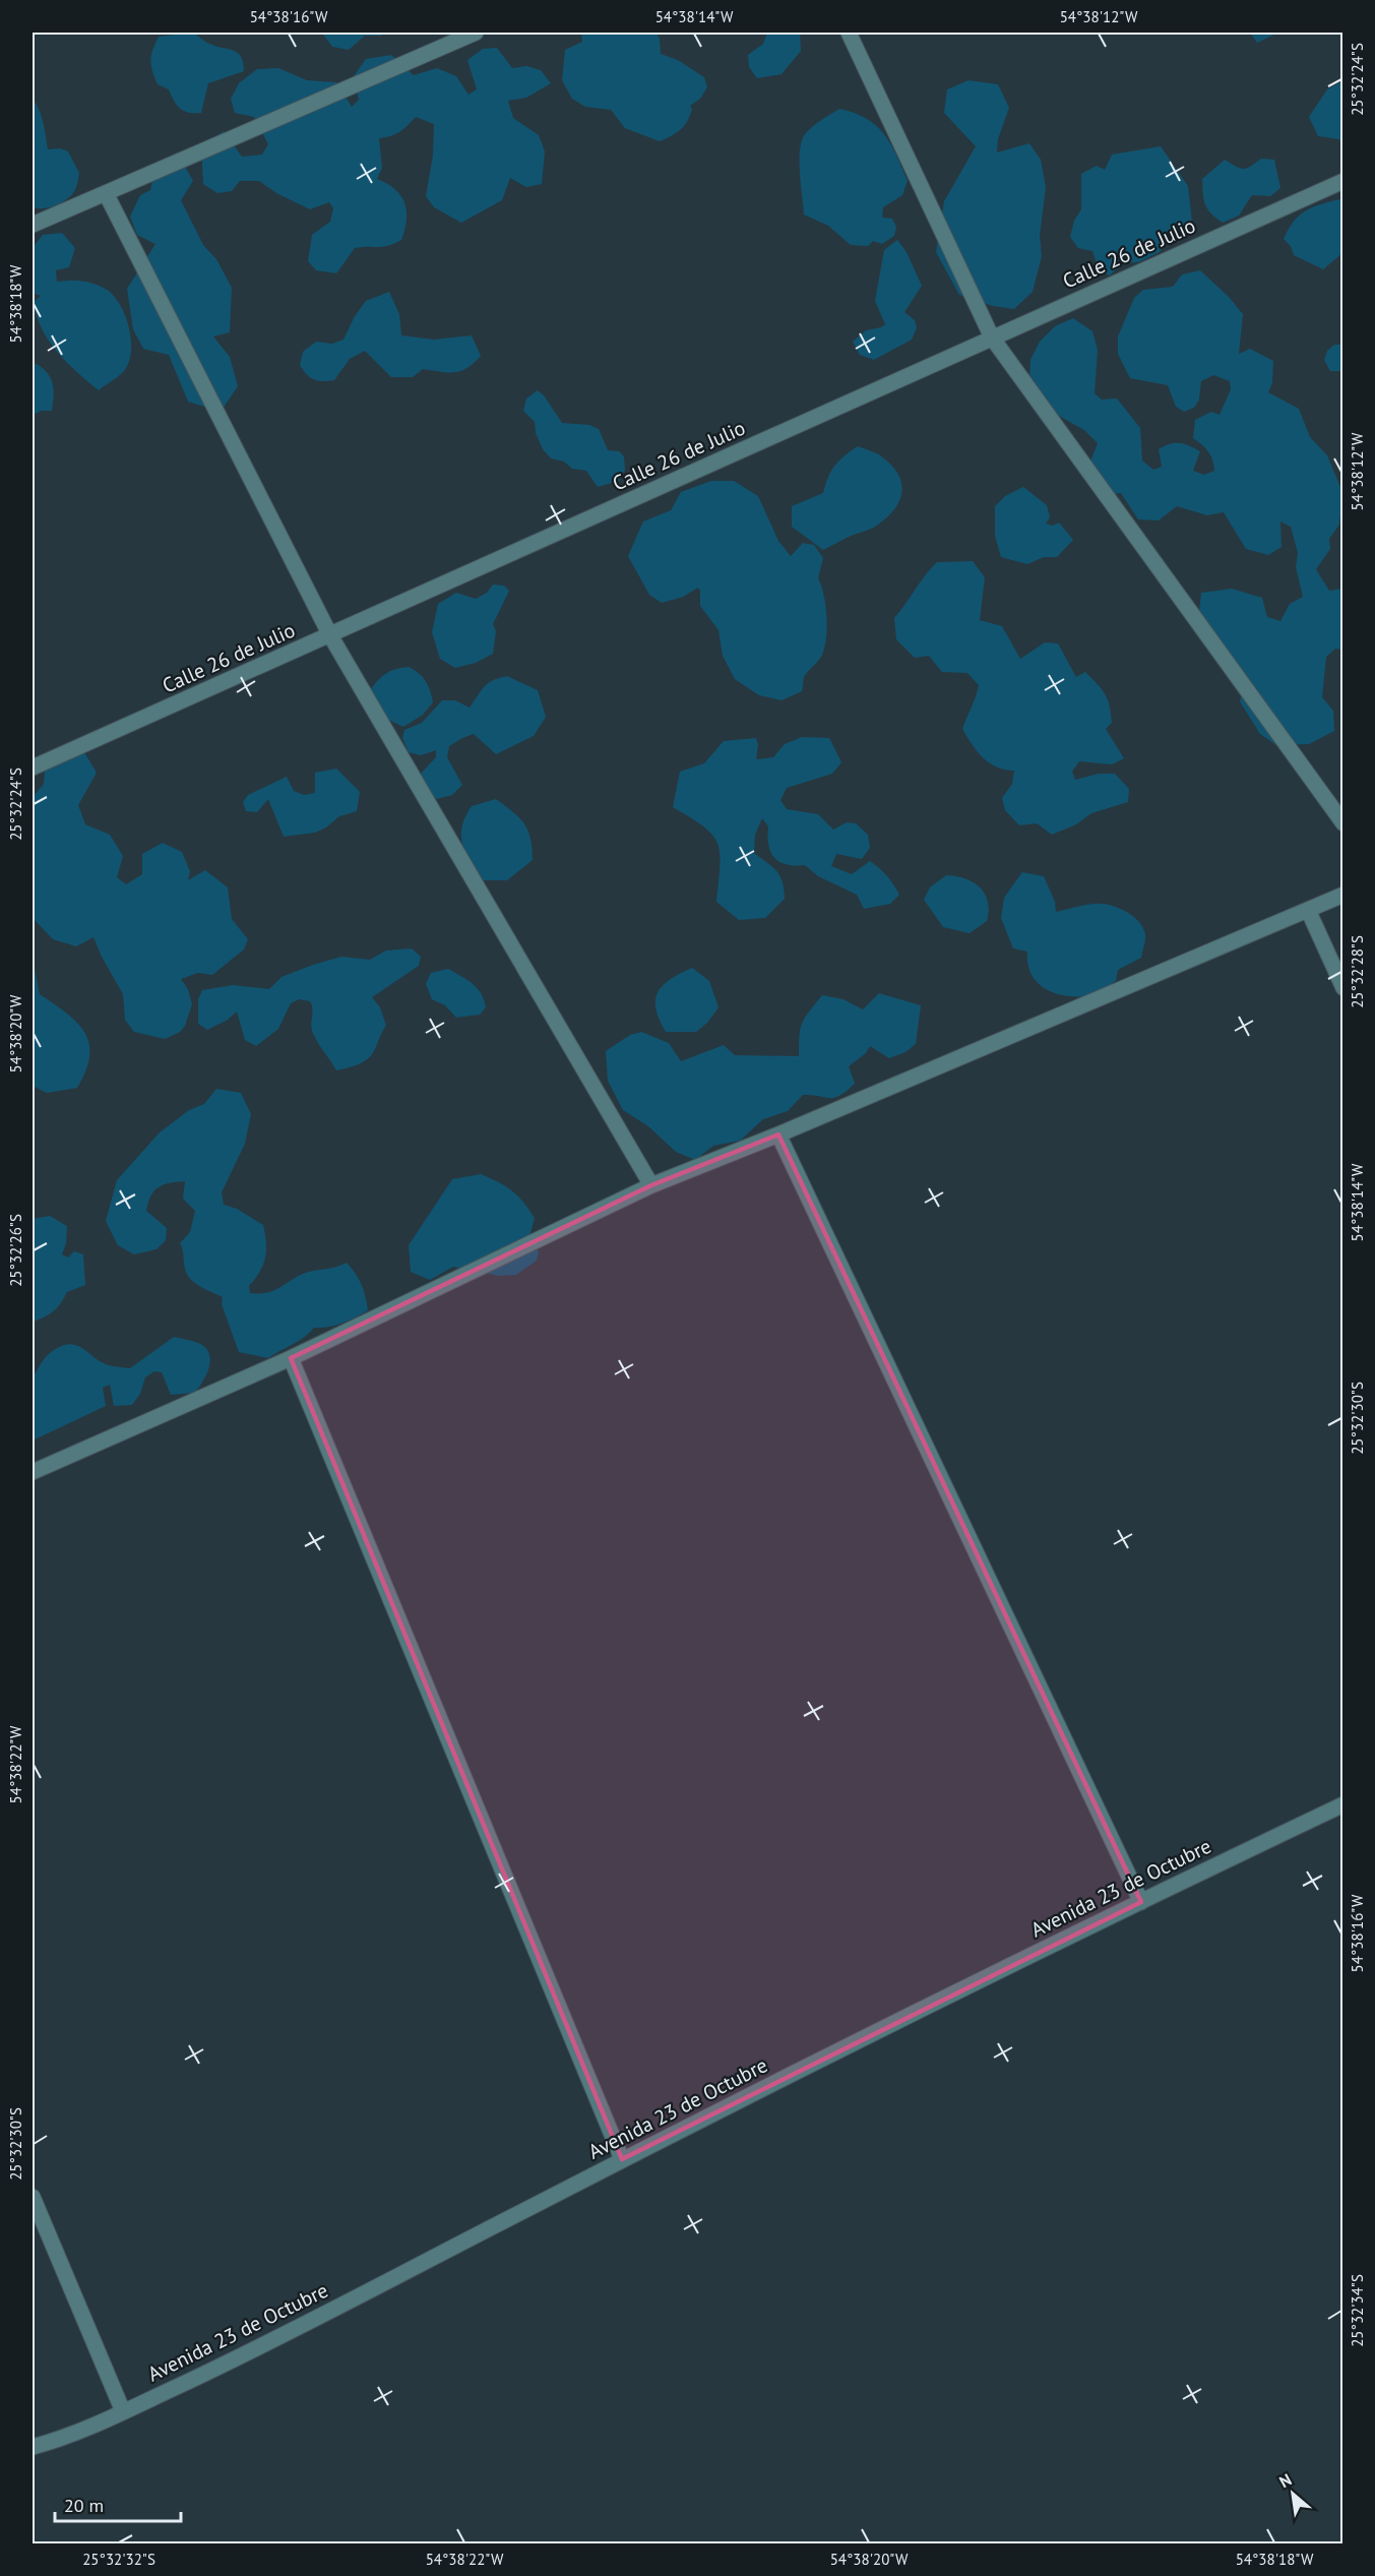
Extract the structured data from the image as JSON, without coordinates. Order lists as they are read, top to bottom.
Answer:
{
  "streets": {
    "street": ["Calle 26 de Julio", "Avenida 23 de Octubre"]
  },
  "scale_bar": "20 m",
  "north": "top left",
  "coordinates": [
    "54°38'16\"W",
    "54°38'14\"W",
    "54°38'12\"W",
    "25°32'24\"S",
    "54°38'18\"W",
    "25°32'28\"S",
    "54°38'20\"W",
    "25°32'26\"S",
    "25°32'30\"S",
    "54°38'22\"W",
    "25°32'34\"S",
    "25°32'32\"S"
  ]
}
